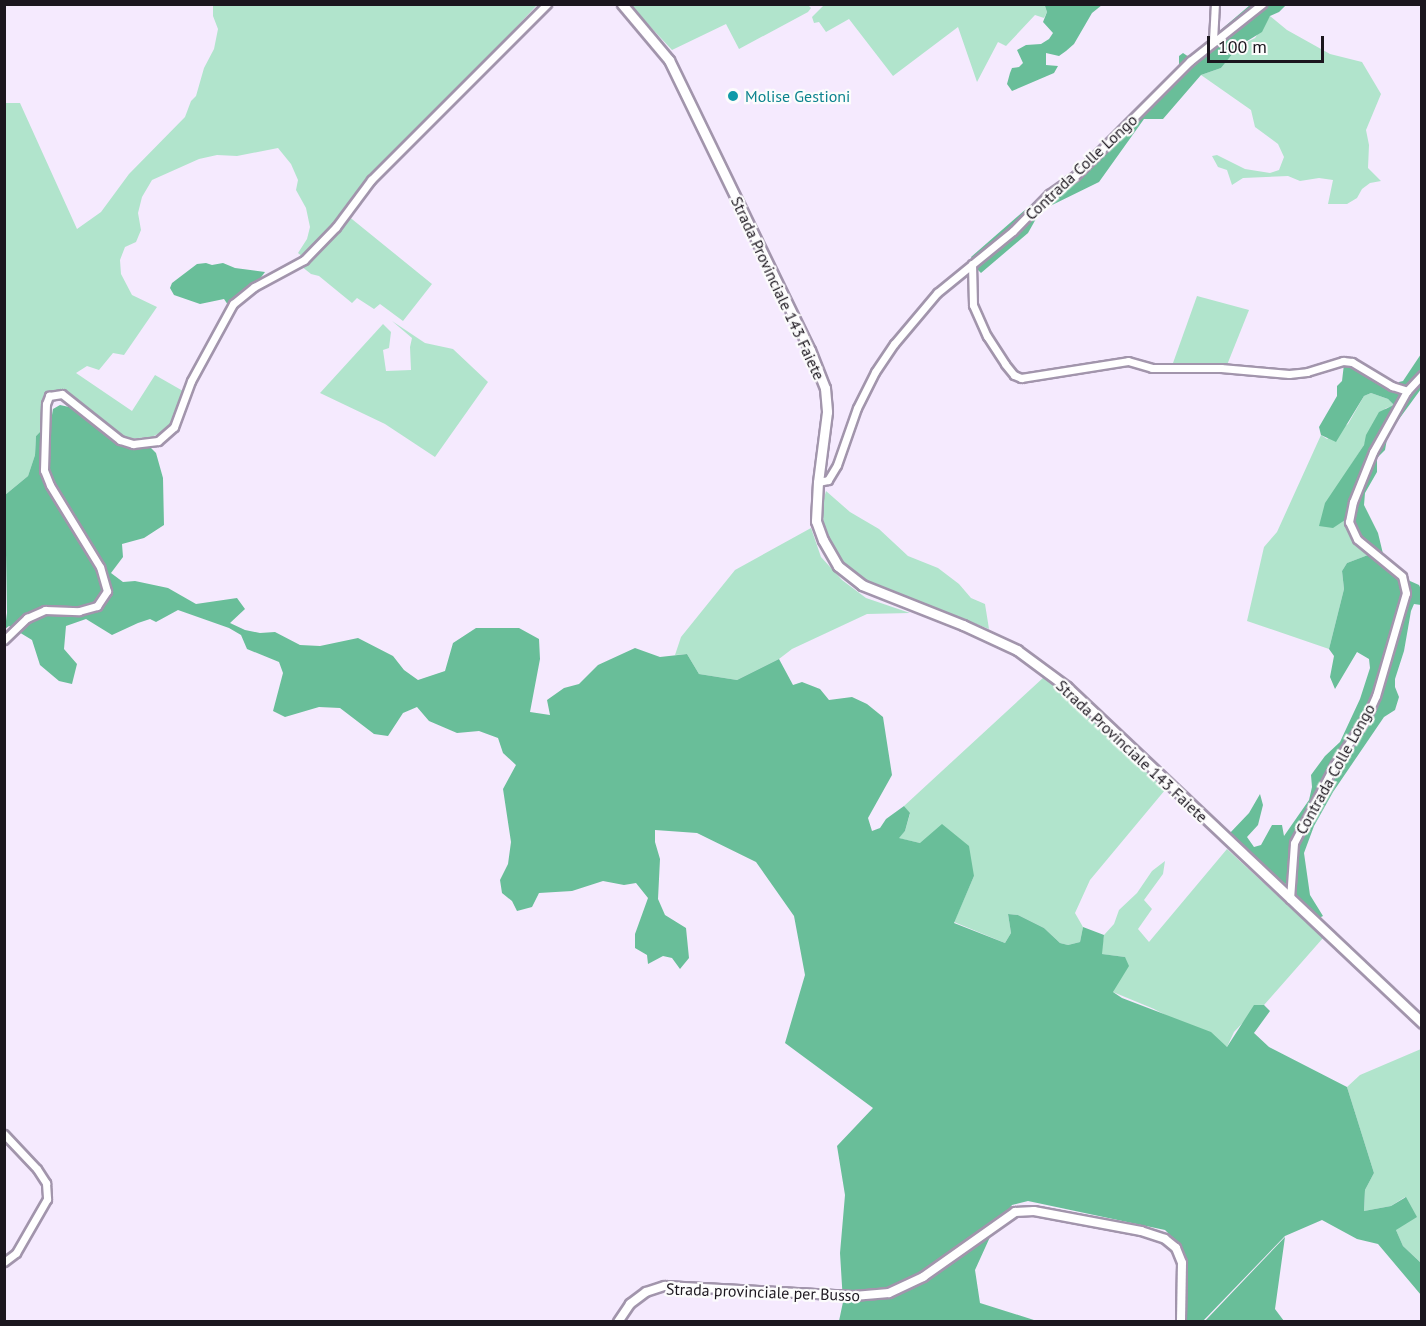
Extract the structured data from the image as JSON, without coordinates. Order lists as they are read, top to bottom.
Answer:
{
  "streets": {
    "main road": ["Strada Provinciale 143 Faiete"],
    "street": ["Contrada Colle Longo", "Strada provinciale per Busso"]
  },
  "crossings": [
    ["Contrada Colle Longo", "Strada Provinciale 143 Faiete"]
  ],
  "places": ["Molise Gestioni"],
  "scale_bar": "100 m"
}
